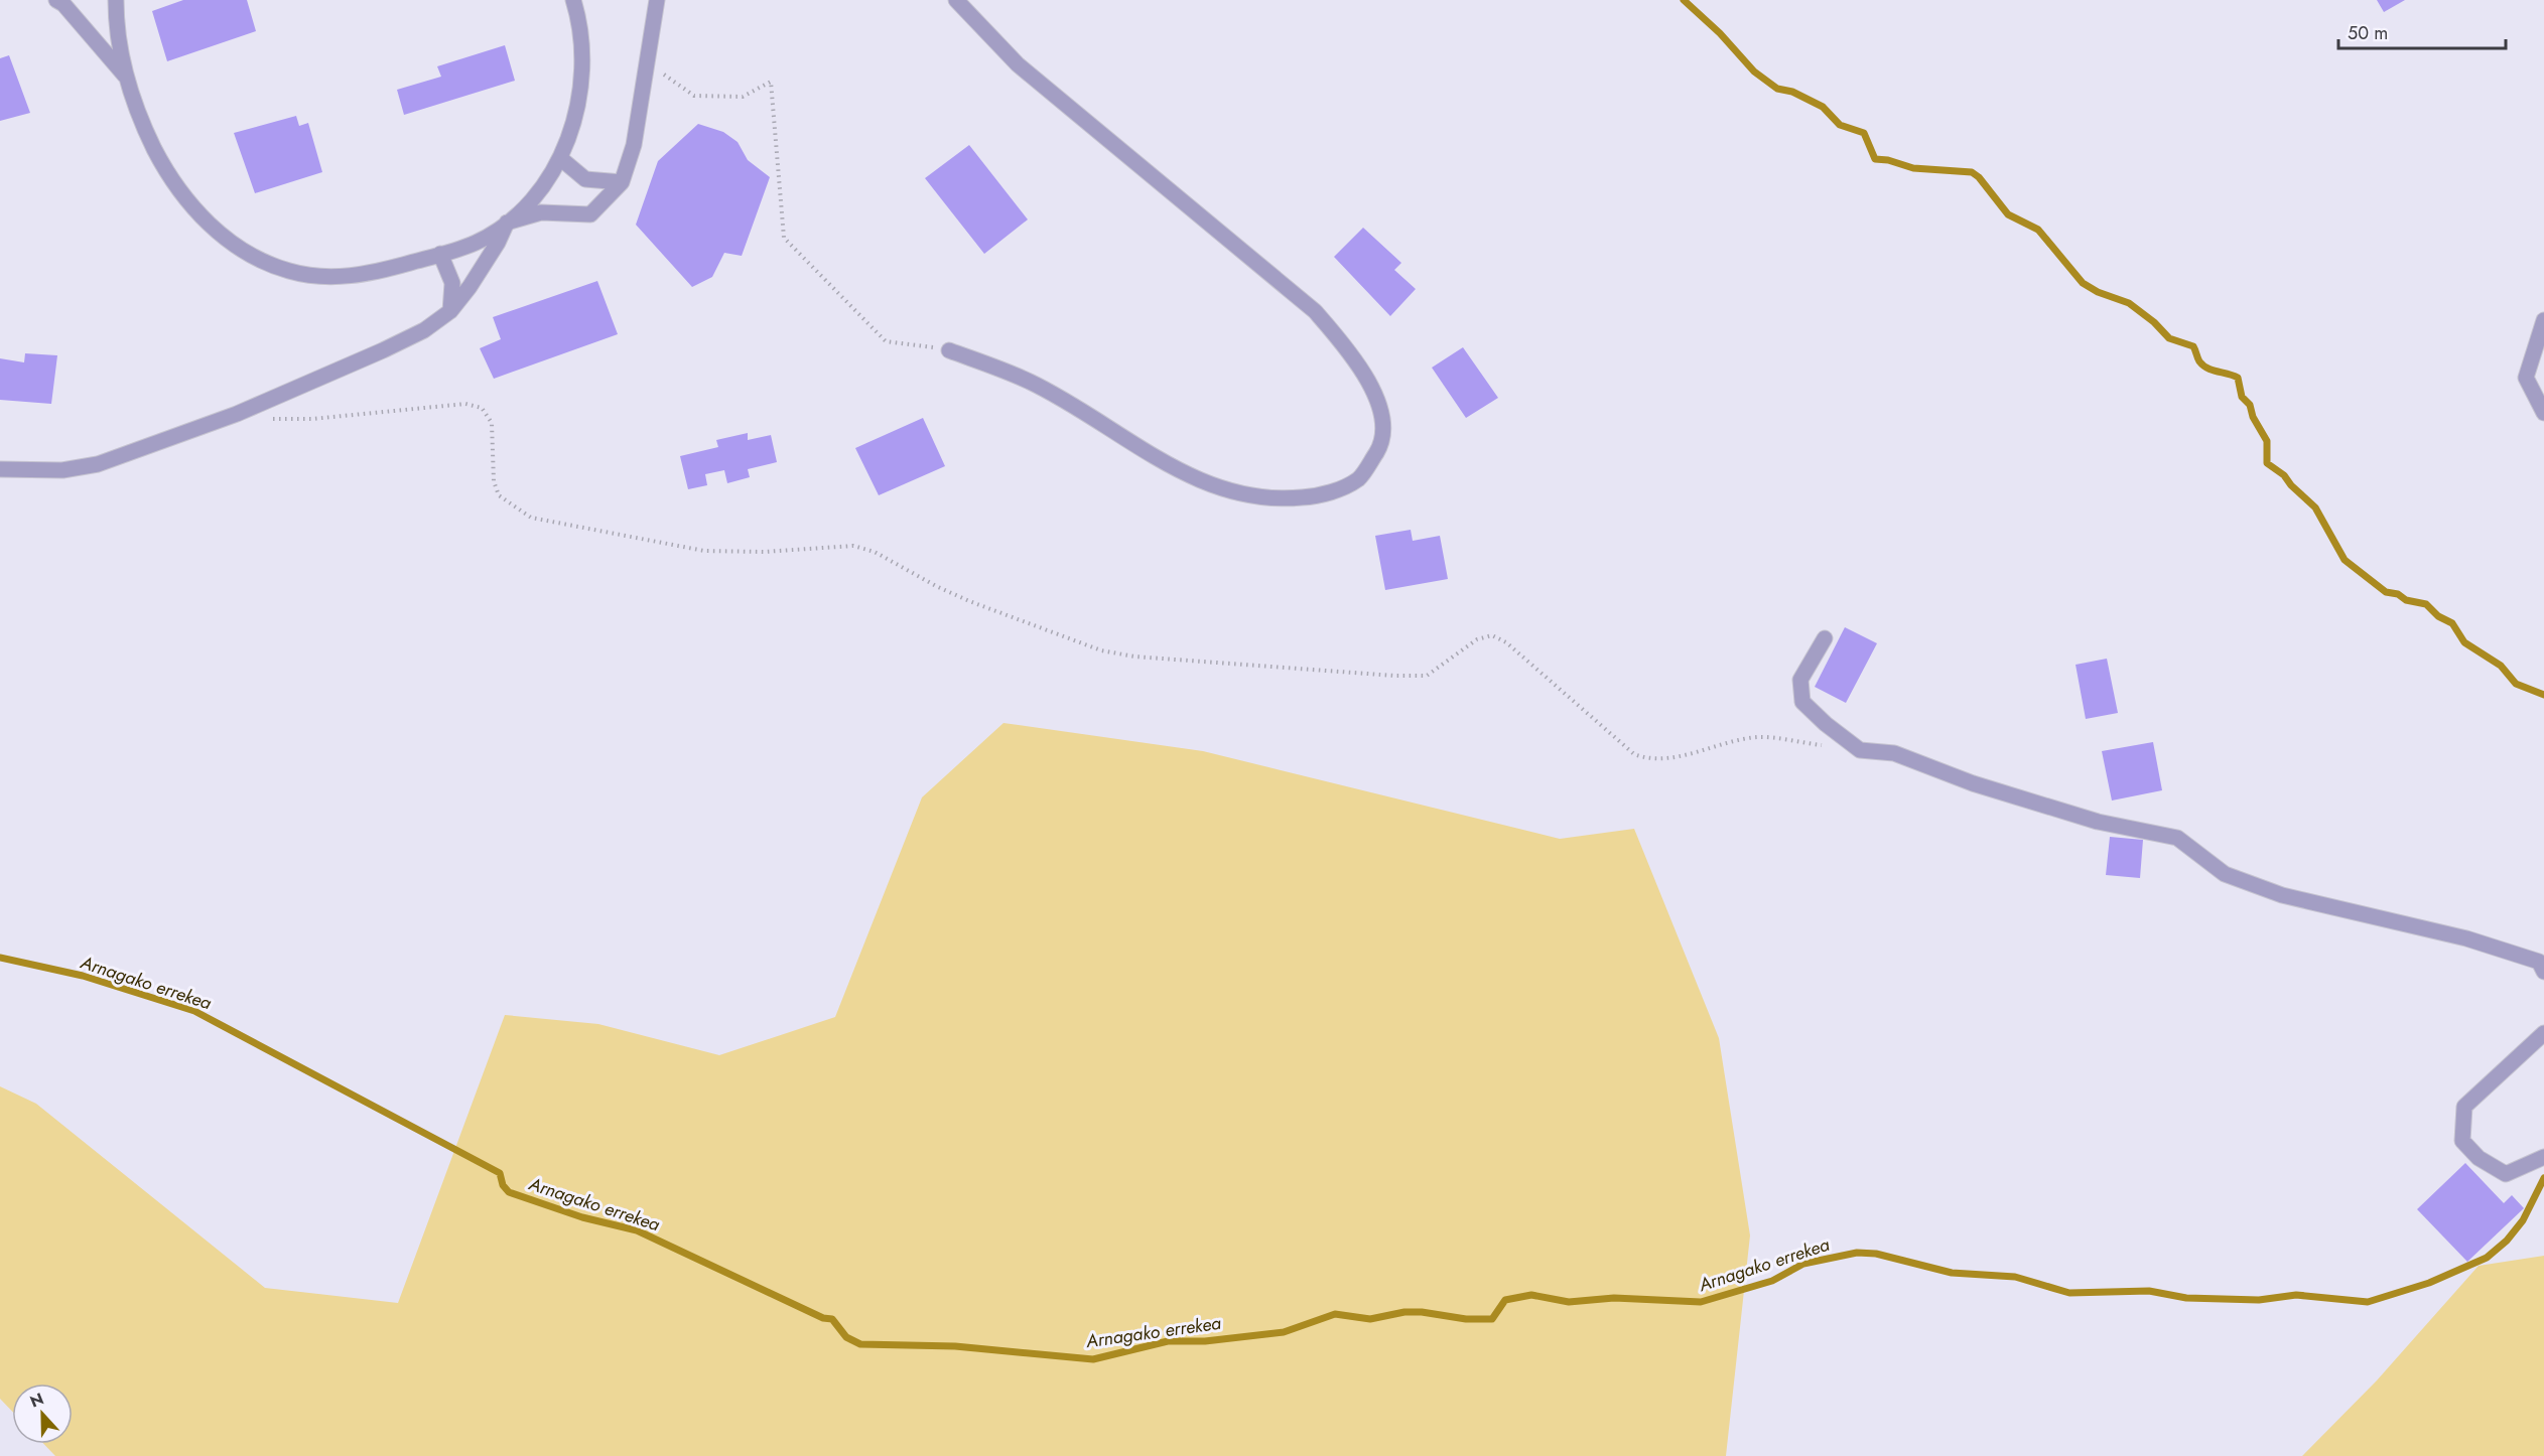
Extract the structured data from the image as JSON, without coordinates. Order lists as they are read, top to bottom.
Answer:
{
  "water": ["Arnagako errekea"],
  "scale_bar": "50 m",
  "north": "top"
}
